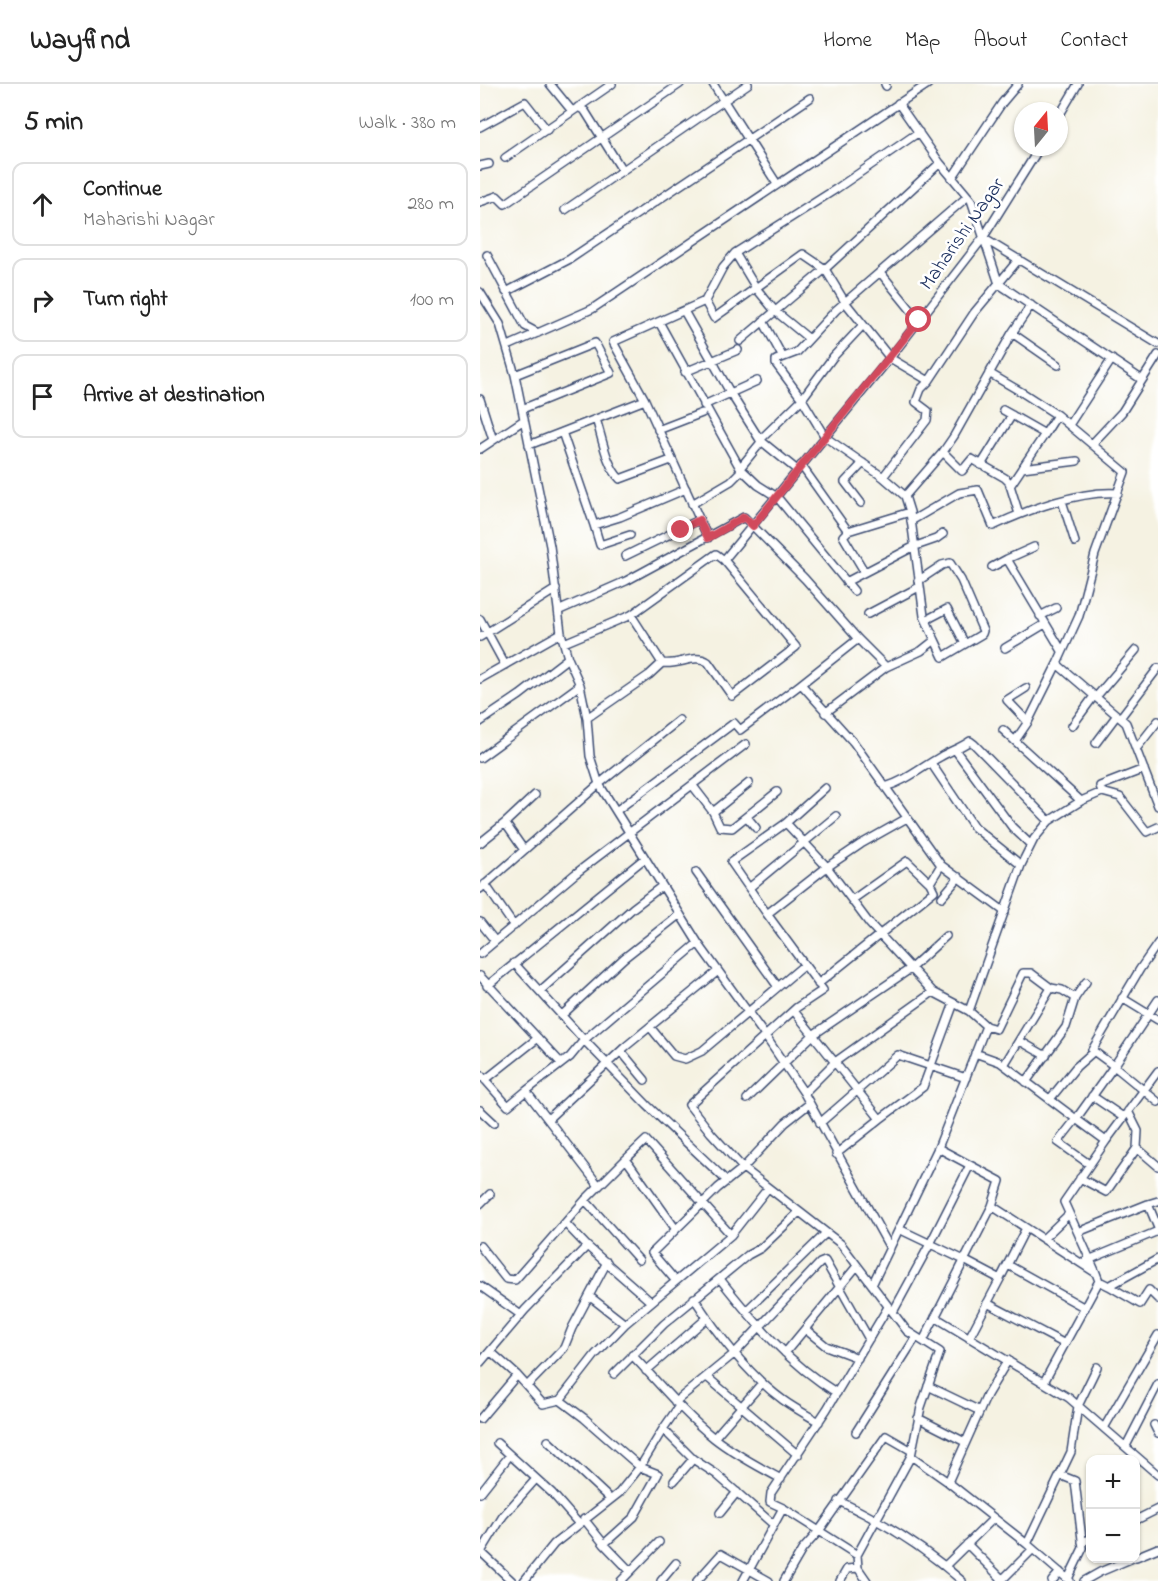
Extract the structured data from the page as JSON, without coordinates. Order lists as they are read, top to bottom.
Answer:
{
  "streets": {
    "street": ["Maharishi Nagar"]
  },
  "north": "top",
  "page": {
    "header": "Wayfind",
    "nav": [
      "Home",
      "Map",
      "About",
      "Contact"
    ],
    "heading": ["5 min", "Walk · 380 m"],
    "list": [
      ["Continue", "Maharishi Nagar", "280 m"],
      ["Turn right", "100 m"],
      "Arrive at destination"
    ],
    "map_buttons": ["+", "−"]
  }
}
